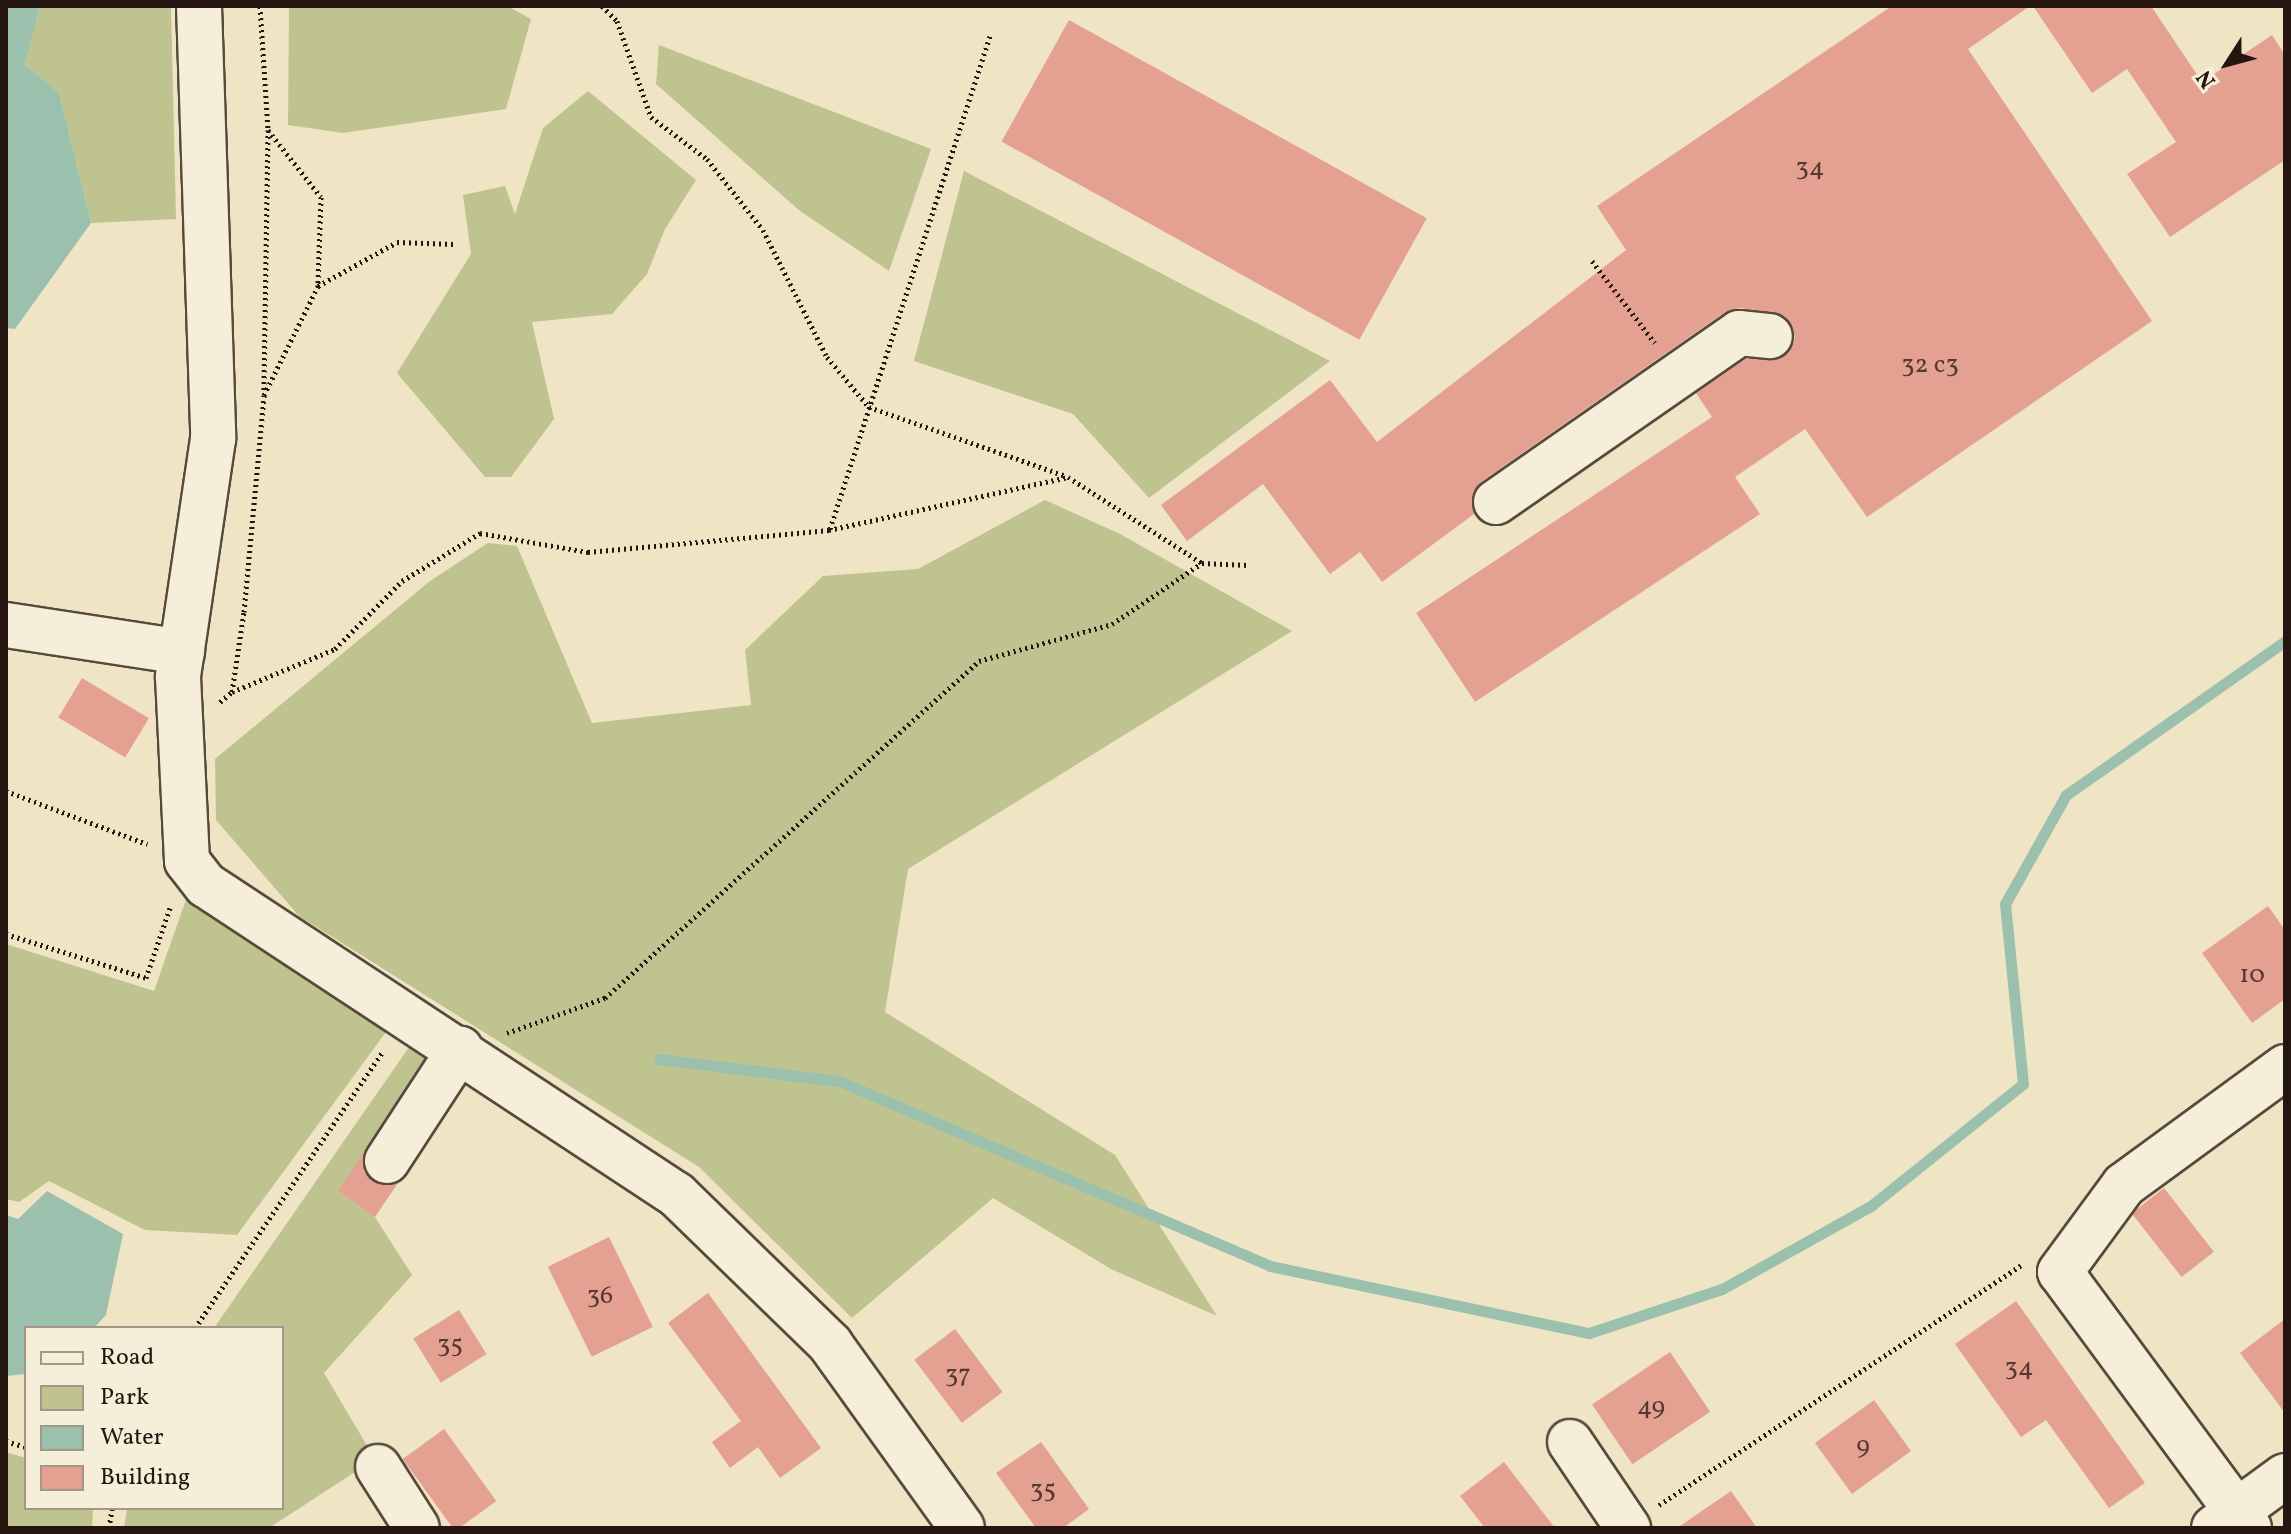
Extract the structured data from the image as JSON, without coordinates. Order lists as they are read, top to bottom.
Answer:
{
  "house_numbers": [
    "34",
    "32 с3",
    "10",
    "36",
    "35",
    "34",
    "37",
    "49",
    "9",
    "35"
  ],
  "legend": [
    "Road",
    "Park",
    "Water",
    "Building"
  ],
  "north": "bottom left"
}
